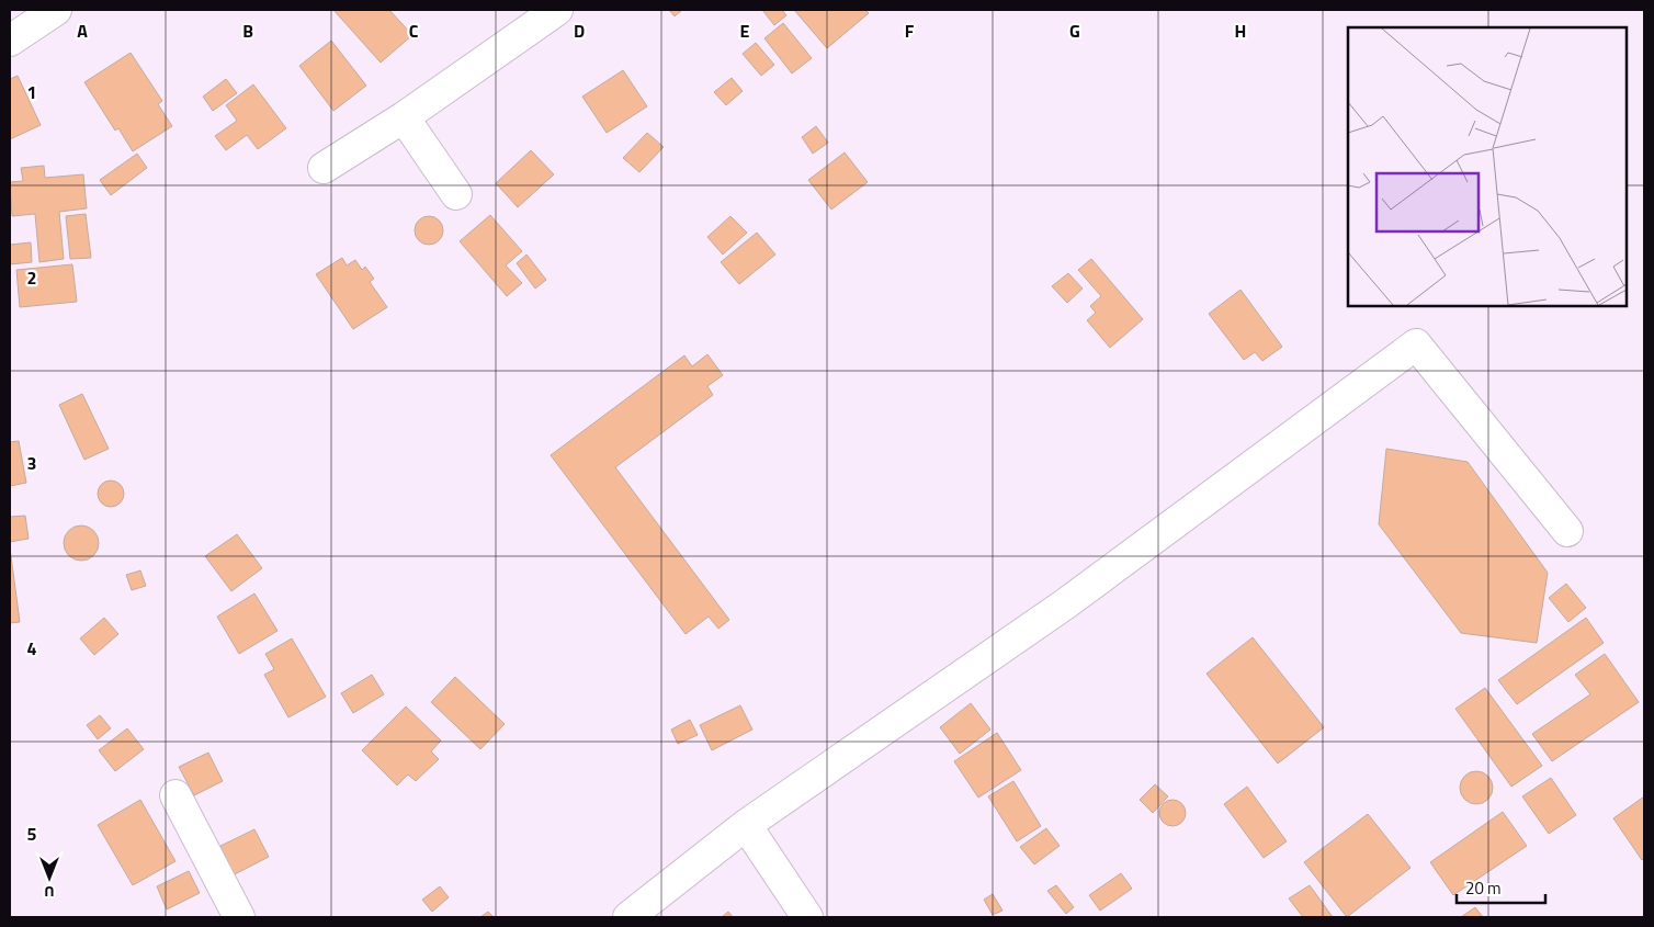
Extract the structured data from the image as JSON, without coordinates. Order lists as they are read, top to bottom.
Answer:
{
  "scale_bar": "20 m",
  "north": "bottom",
  "grid": {
    "columns": [
      "A",
      "B",
      "C",
      "D",
      "E",
      "F",
      "G",
      "H"
    ],
    "rows": [
      "1",
      "2",
      "3",
      "4",
      "5"
    ]
  }
}
